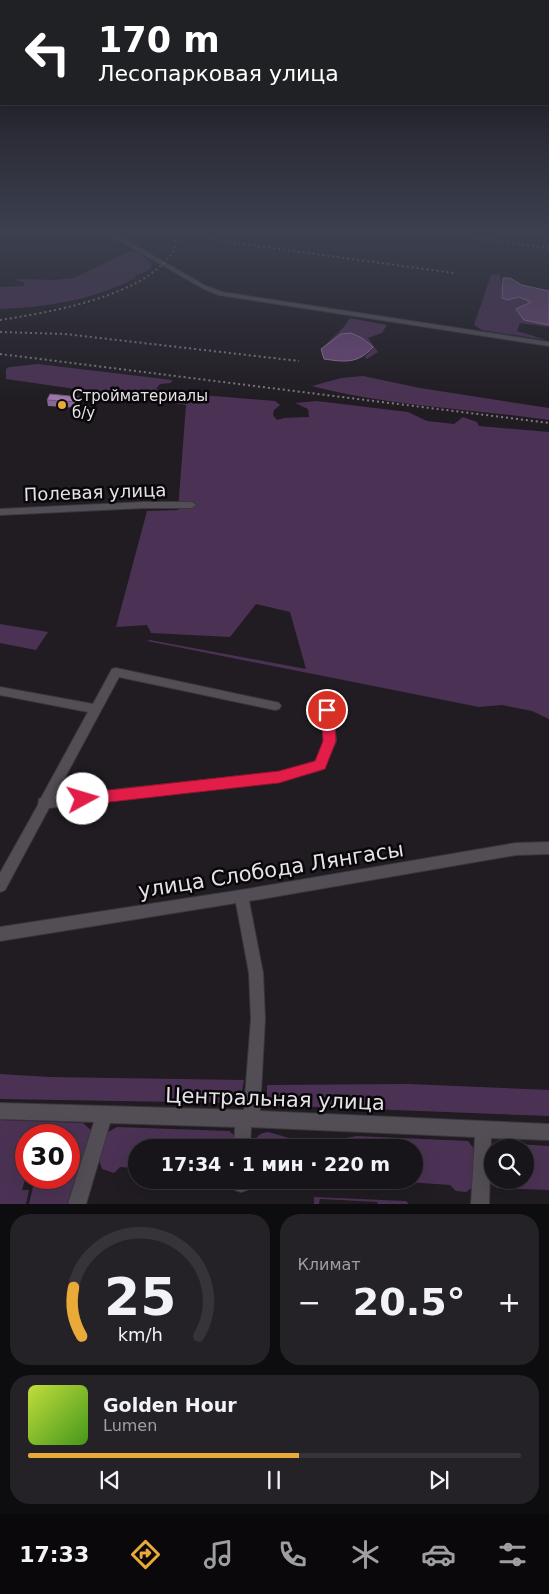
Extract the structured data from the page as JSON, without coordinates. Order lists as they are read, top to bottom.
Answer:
{
  "streets": {
    "street": ["Полевая улица", "улица Слобода Лянгасы", "Центральная улица"]
  },
  "places": ["Стройматериалы б/у"],
  "page": {
    "turn": ["170 m", "Лесопарковая улица"],
    "limit": "30",
    "trip": "17:34 · 1 мин · 220 m",
    "tile": "Климат",
    "heat": ["−", "20.5°", "+"],
    "song": ["Golden Hour", "Lumen"],
    "tabs": "17:33",
    "gauge": ["25", "km/h"]
  }
}
